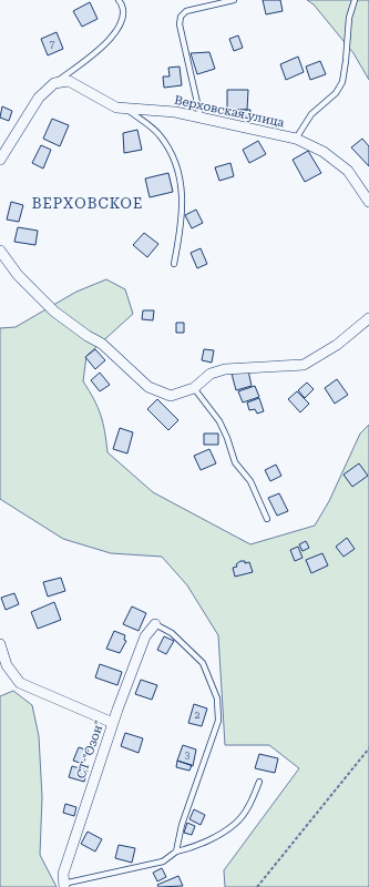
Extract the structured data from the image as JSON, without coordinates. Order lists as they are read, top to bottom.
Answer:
{
  "streets": {
    "street": ["Верховская улица", "СТ \"Озон\""]
  },
  "districts": ["ВЕРХОВСКОЕ"],
  "house_numbers": ["7", "2", "3"]
}
